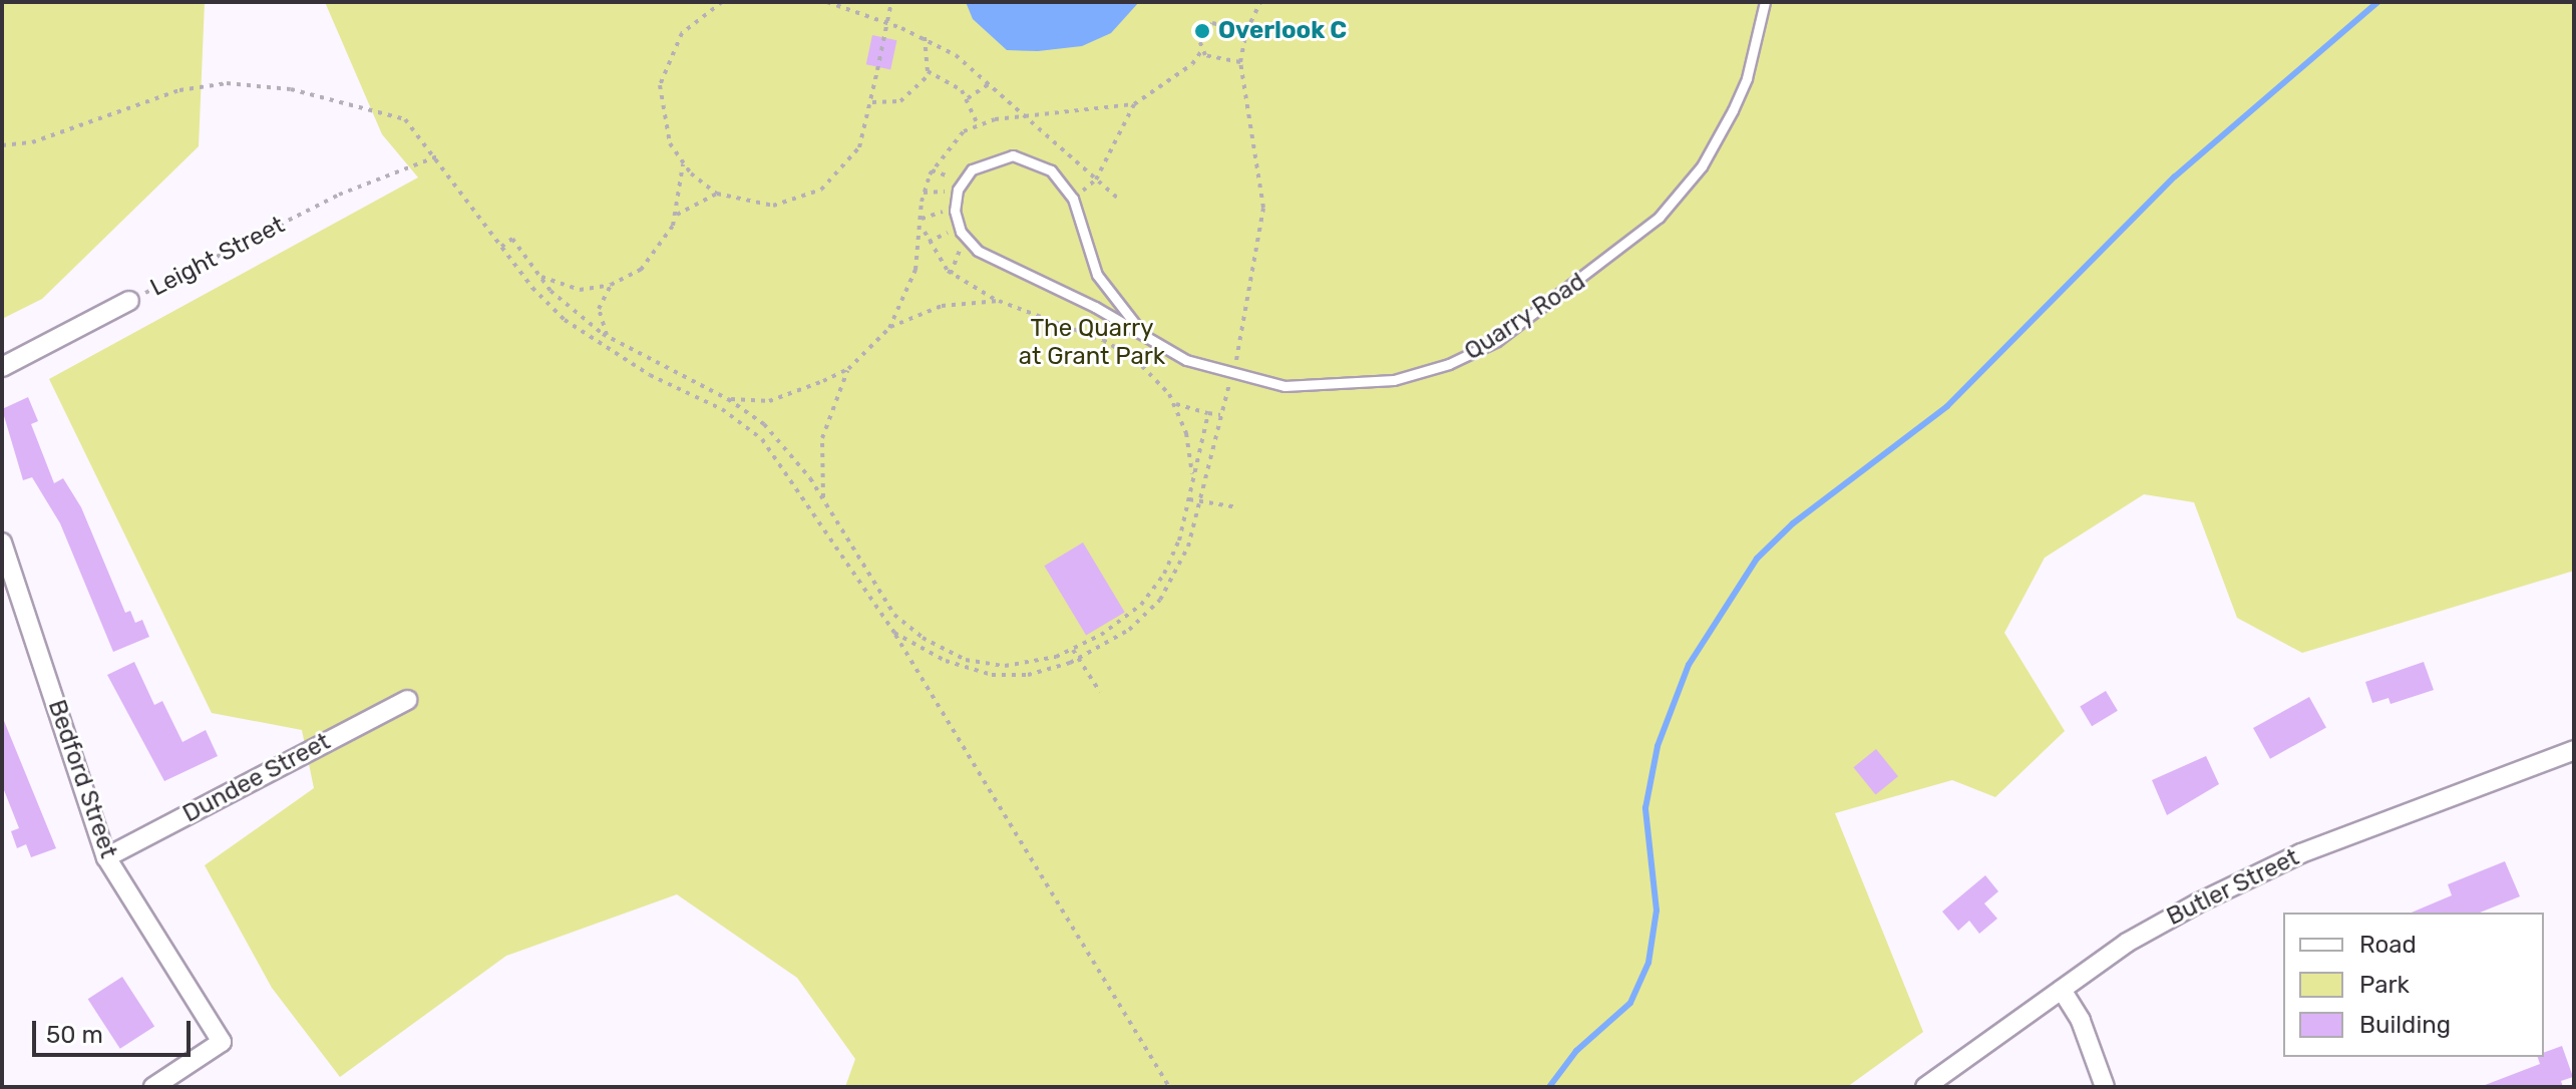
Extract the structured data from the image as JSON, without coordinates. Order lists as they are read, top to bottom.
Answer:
{
  "streets": {
    "street": [
      "Leight Street",
      "Dundee Street",
      "Bedford Street",
      "Butler Street"
    ],
    "lane": ["Quarry Road"]
  },
  "crossings": [
    ["Dundee Street", "Bedford Street"]
  ],
  "parks": ["The Quarry at Grant Park"],
  "places": ["Overlook C"],
  "legend": ["Road", "Park", "Building"],
  "scale_bar": "50 m"
}
